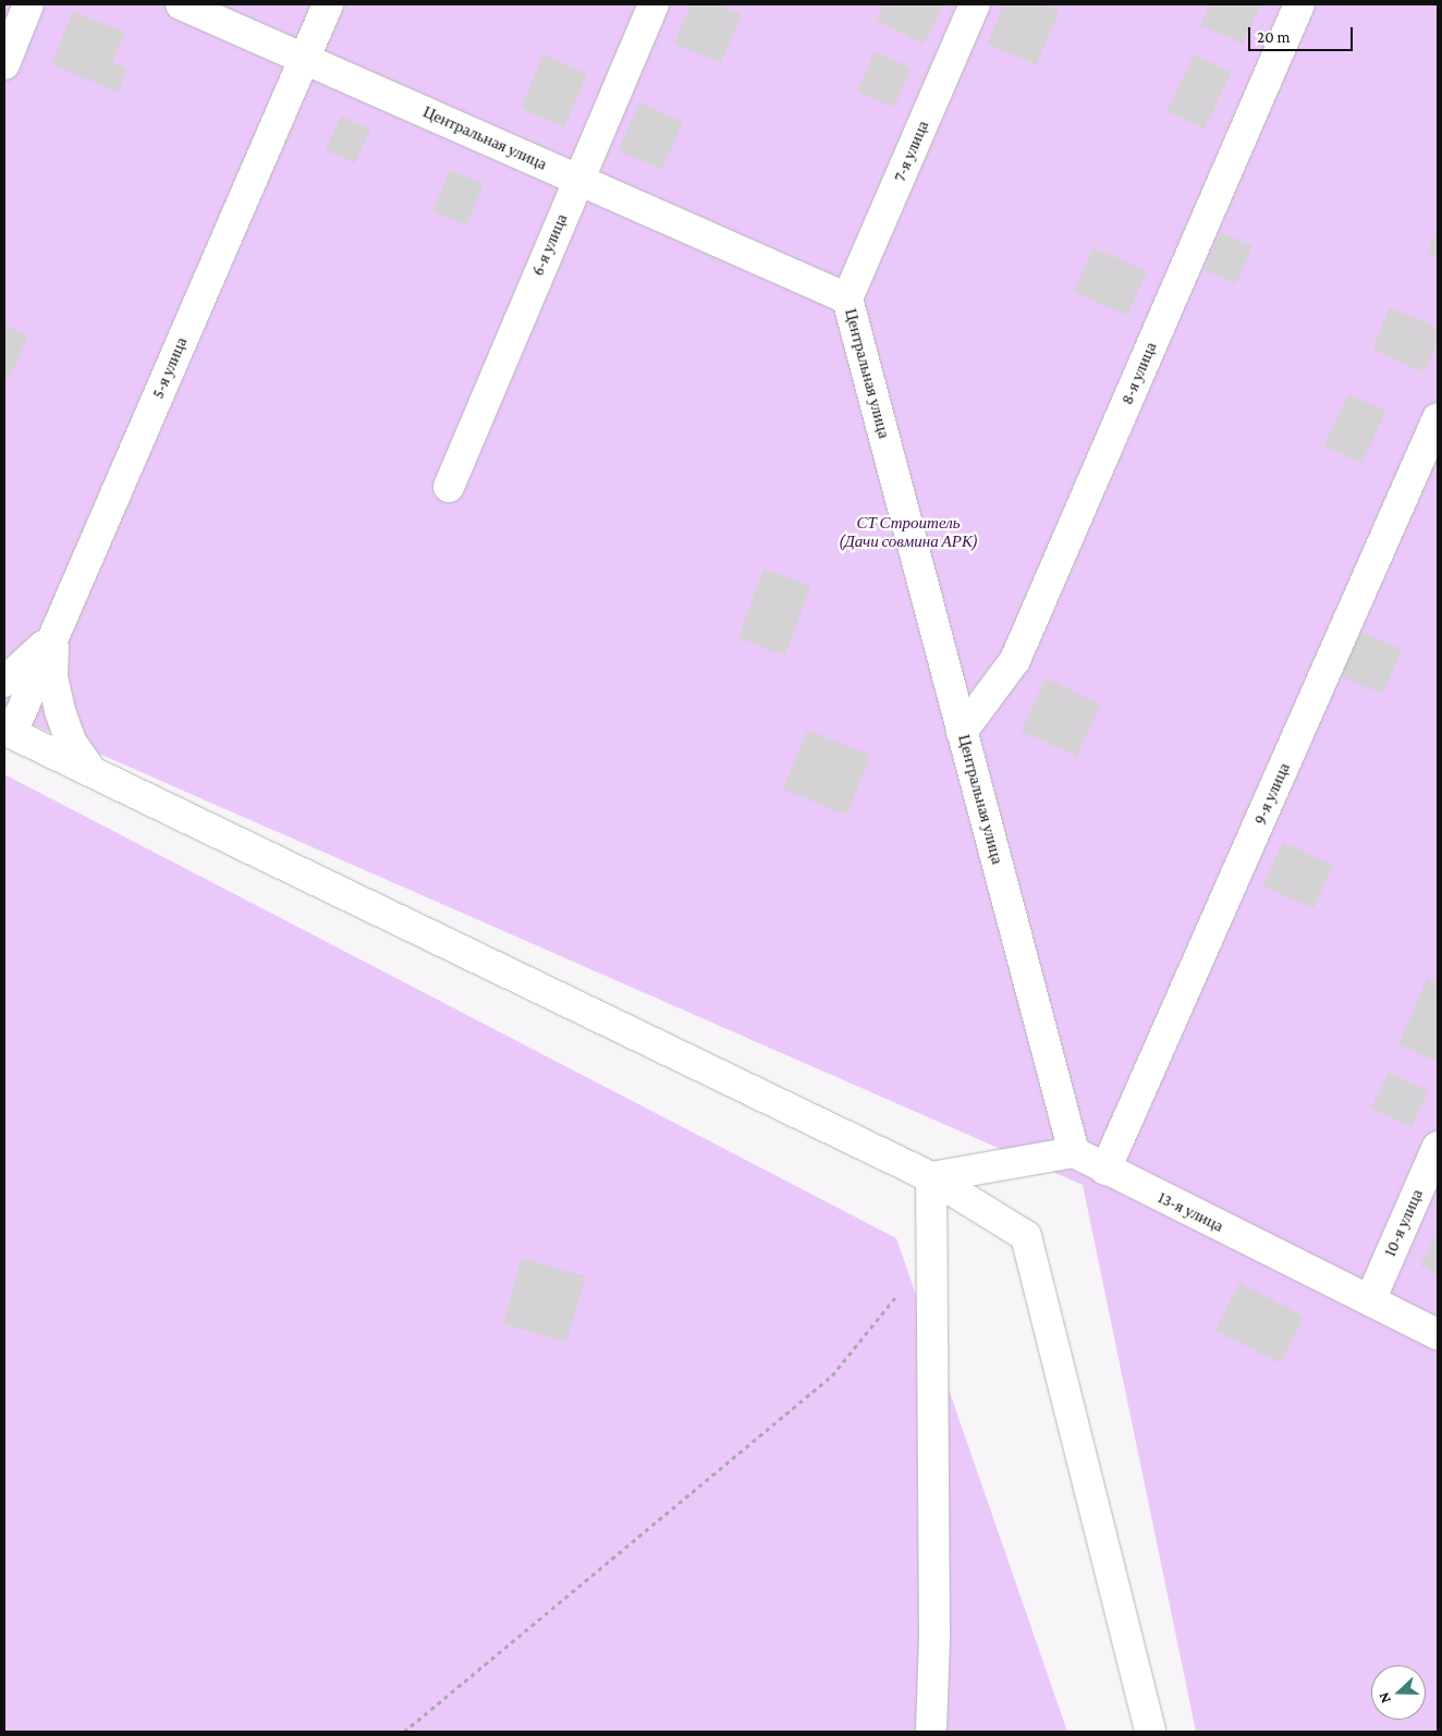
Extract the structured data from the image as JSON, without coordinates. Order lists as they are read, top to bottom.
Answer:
{
  "streets": {
    "street": [
      "Центральная улица",
      "7-я улица",
      "6-я улица",
      "5-я улица",
      "8-я улица",
      "9-я улица",
      "13-я улица",
      "10-я улица"
    ]
  },
  "crossings": [
    ["Центральная улица", "7-я улица"],
    ["Центральная улица", "6-я улица"],
    ["Центральная улица", "5-я улица"],
    ["Центральная улица", "8-я улица"],
    ["Центральная улица", "13-я улица"],
    ["9-я улица", "13-я улица"],
    ["13-я улица", "10-я улица"]
  ],
  "parks": ["СТ Строитель (Дачи совмина АРК)"],
  "scale_bar": "20 m",
  "north": "left"
}
